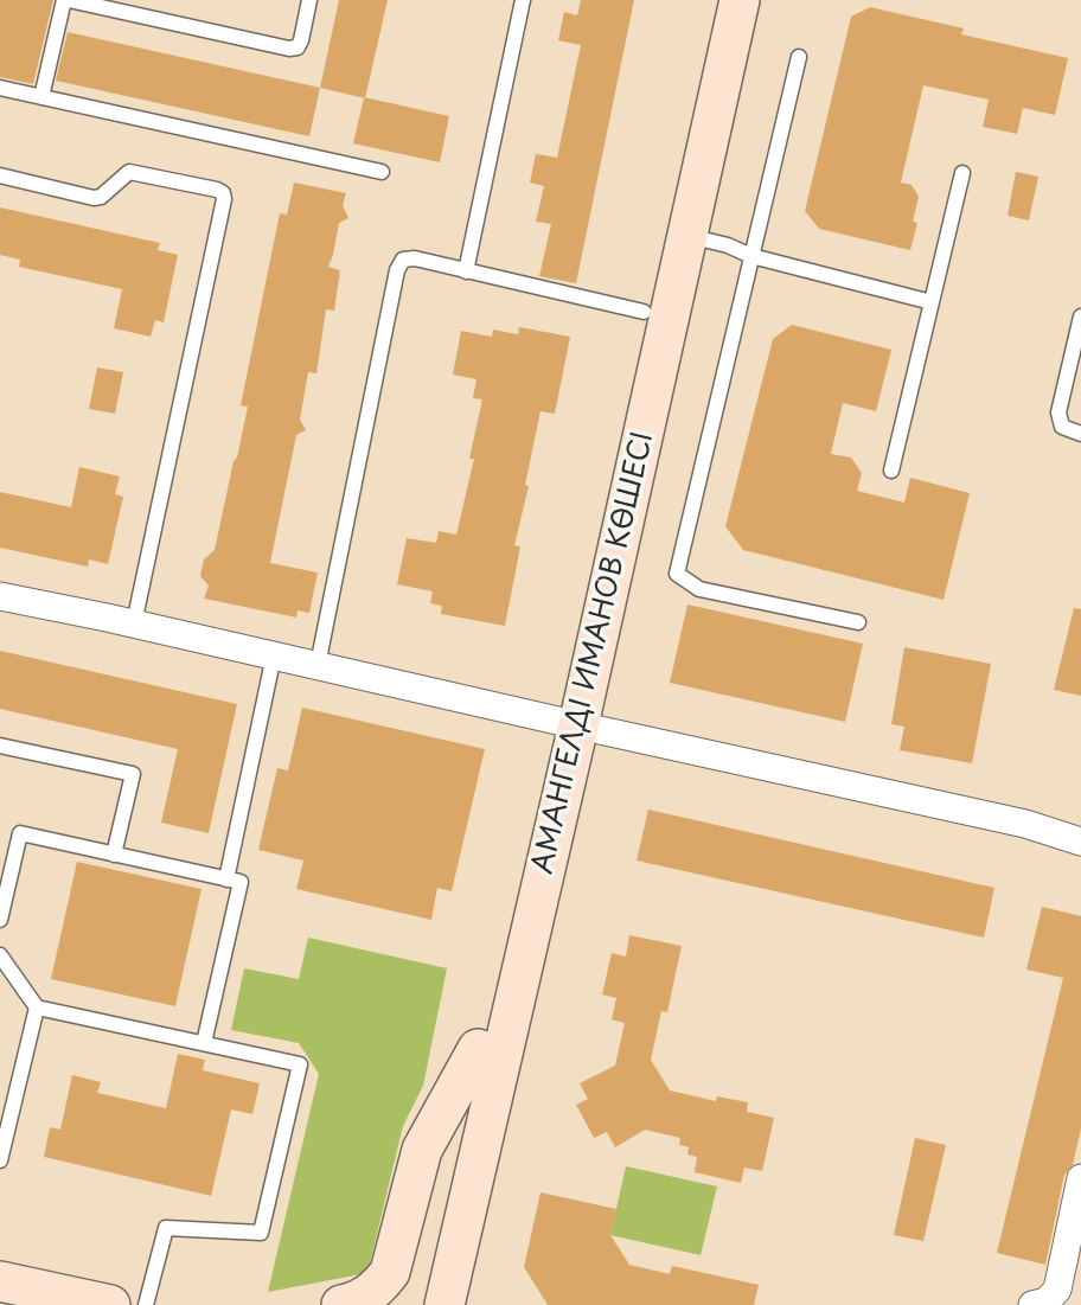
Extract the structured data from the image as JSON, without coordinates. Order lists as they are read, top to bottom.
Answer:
{
  "streets": {
    "main road": ["АМАНГЕЛДІ ИМАНОВ КӨШЕСІ"]
  }
}
